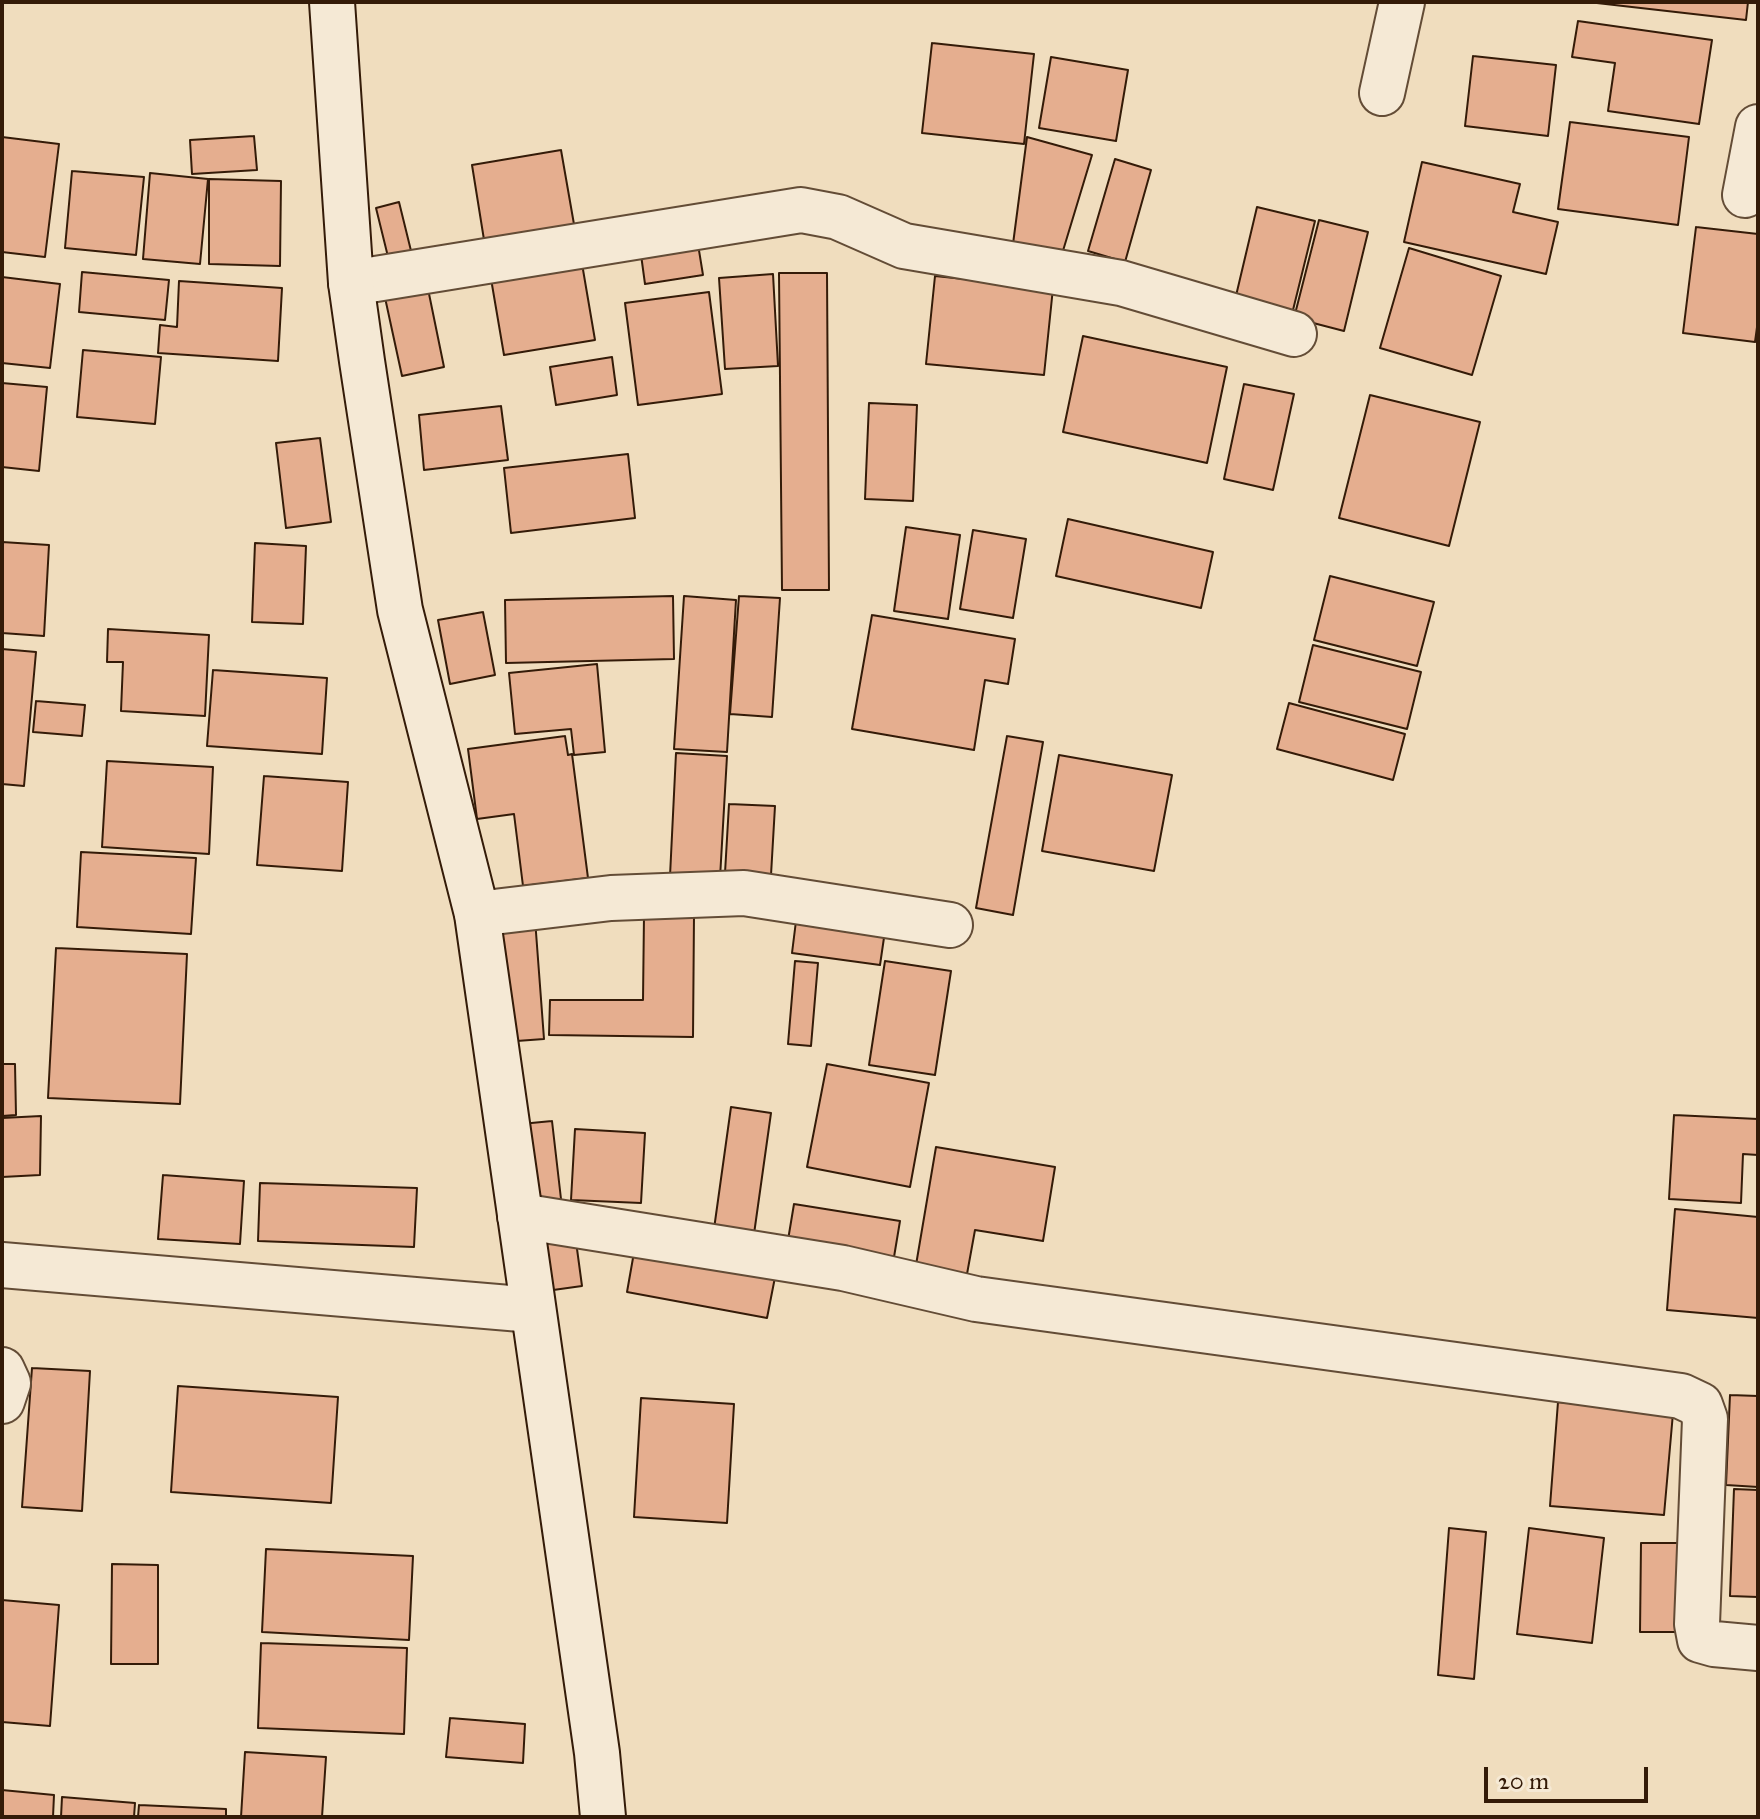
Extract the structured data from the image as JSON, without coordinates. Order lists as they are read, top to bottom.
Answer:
{
  "scale_bar": "20 m"
}
